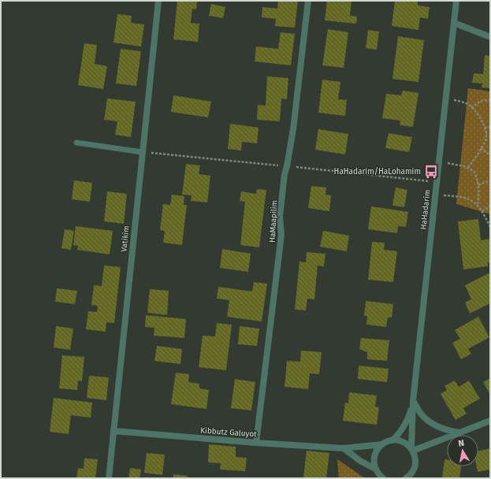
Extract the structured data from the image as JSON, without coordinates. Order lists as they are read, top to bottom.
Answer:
{
  "streets": {
    "street": [
      "HaHadarim",
      "HaMaapilim",
      "Vatikim",
      "Kibbutz Galuyot"
    ]
  },
  "crossings": [
    ["HaHadarim", "Kibbutz Galuyot"],
    ["HaMaapilim", "Kibbutz Galuyot"],
    ["Vatikim", "Kibbutz Galuyot"]
  ],
  "places": {
    "bus stop": ["HaHadarim/HaLohamim"]
  },
  "north": "top"
}
